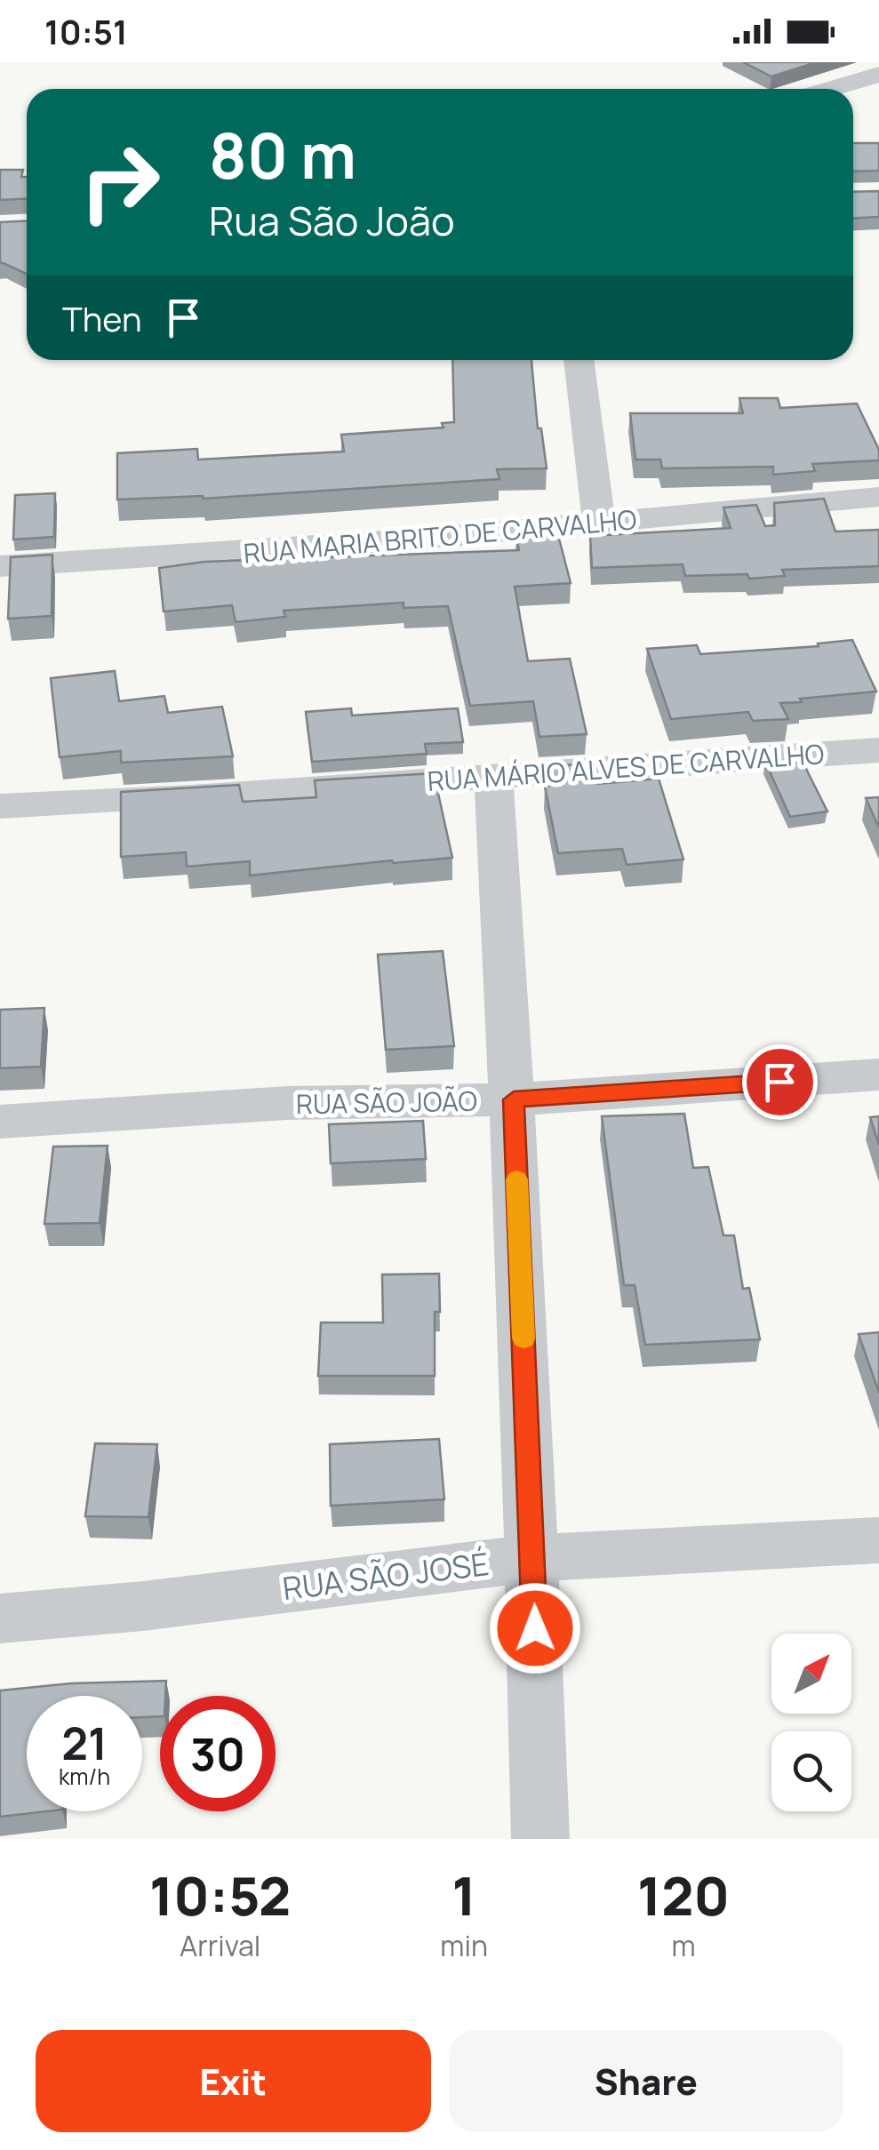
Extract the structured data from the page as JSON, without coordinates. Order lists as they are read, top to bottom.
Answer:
{
  "streets": {
    "street": [
      "RUA MARIA BRITO DE CARVALHO",
      "RUA MÁRIO ALVES DE CARVALHO",
      "RUA SÃO JOÃO",
      "RUA SÃO JOSÉ"
    ]
  },
  "north": "top right",
  "page": {
    "status": "10:51",
    "turn": ["80 m", "Rua São João"],
    "then": "Then",
    "speed": "21 km/h",
    "limit": "30",
    "eta": [
      "10:52",
      "Arrival",
      "1",
      "min",
      "120",
      "m"
    ],
    "buttons": ["Exit", "Share"]
  }
}
